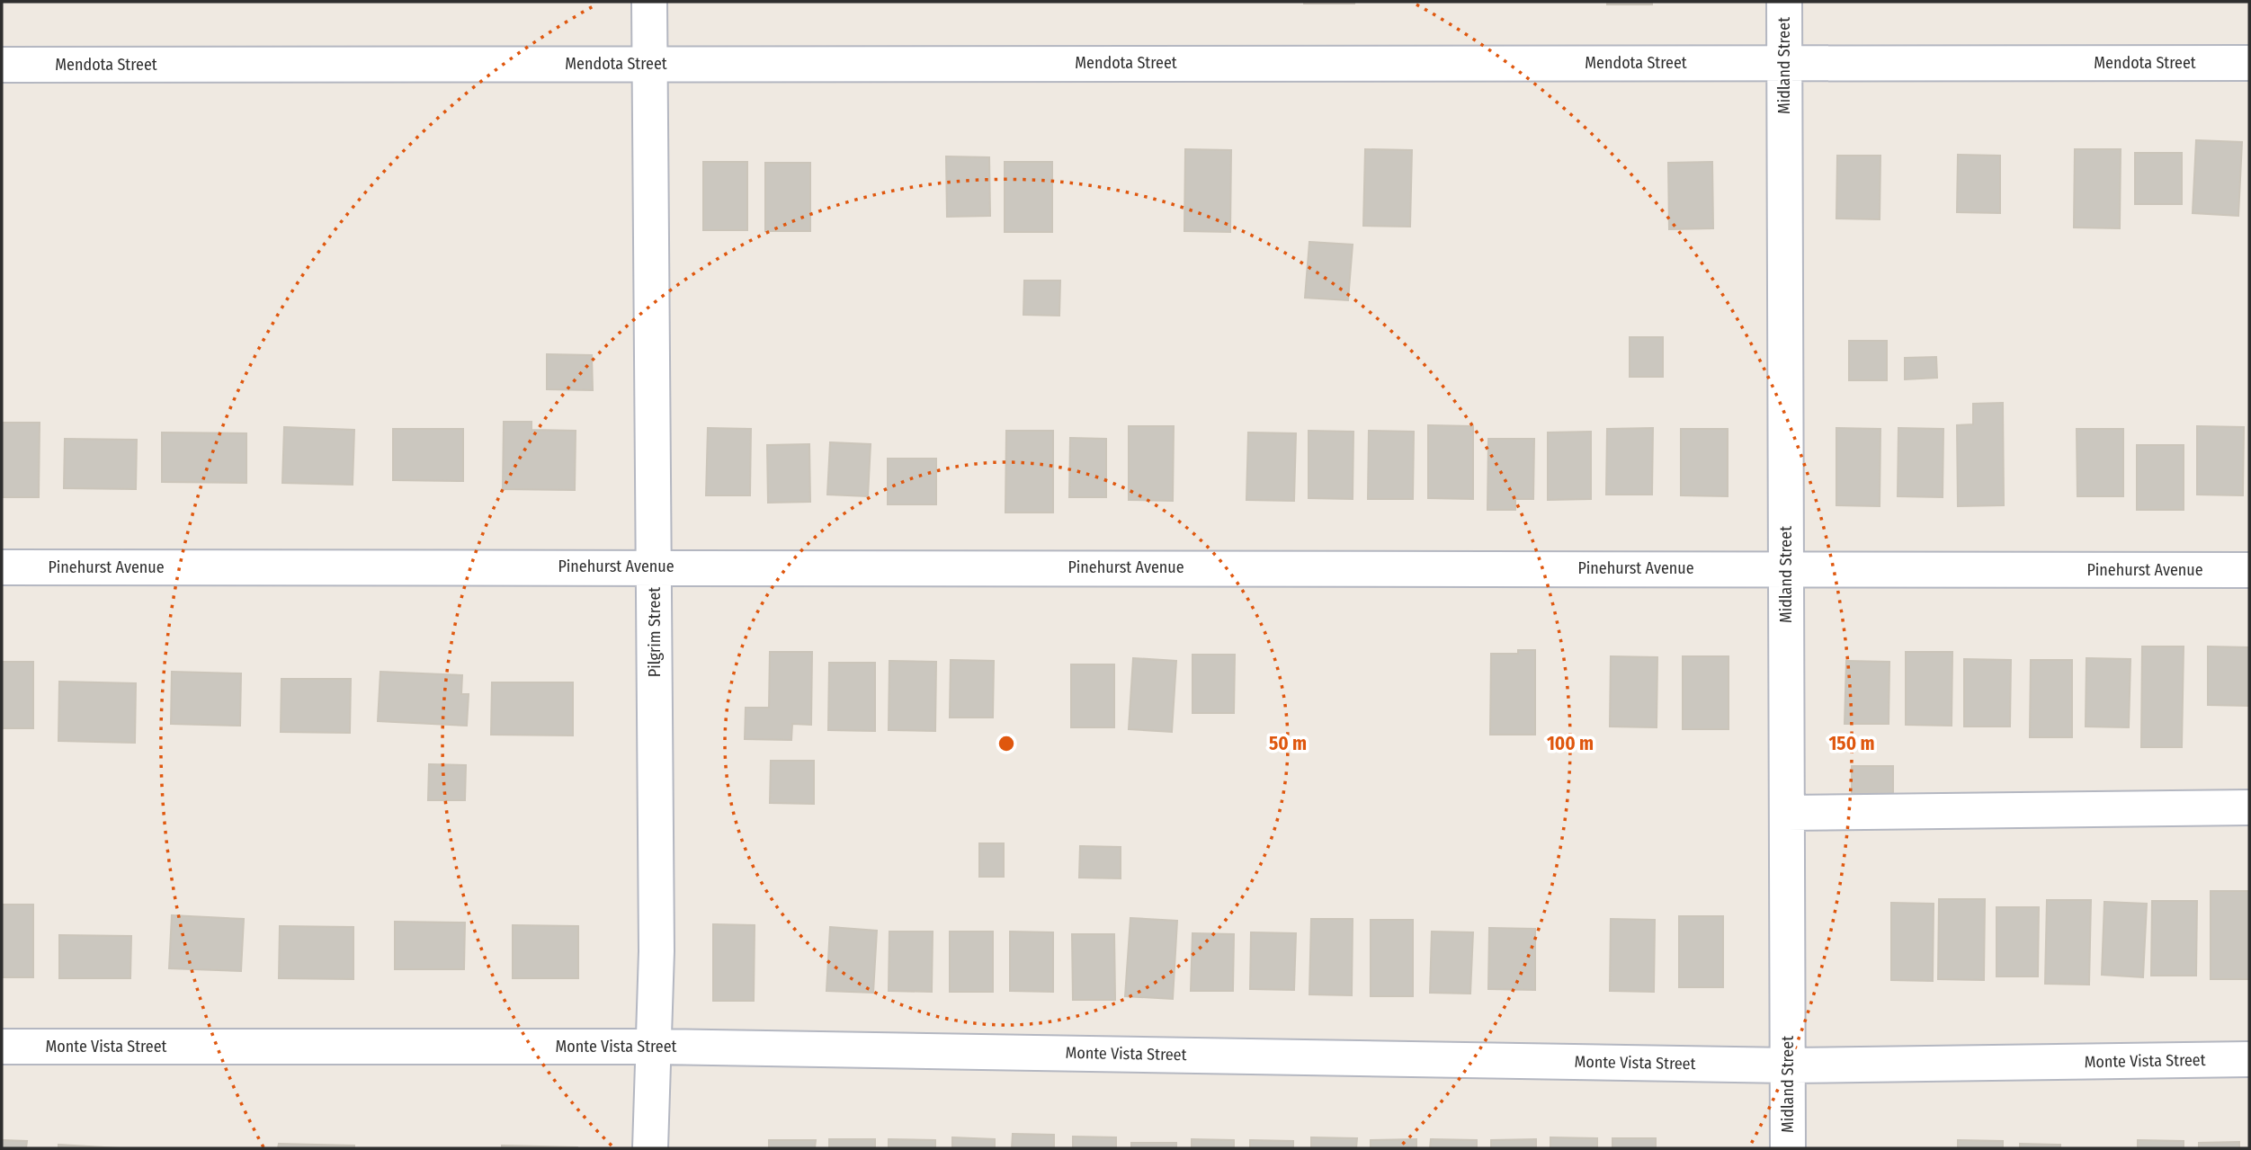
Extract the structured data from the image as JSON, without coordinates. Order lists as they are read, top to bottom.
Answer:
{
  "streets": {
    "street": [
      "Mendota Street",
      "Midland Street",
      "Pinehurst Avenue",
      "Pilgrim Street",
      "Monte Vista Street"
    ]
  },
  "crossings": [
    ["Mendota Street", "Midland Street"],
    ["Mendota Street", "Pilgrim Street"],
    ["Midland Street", "Pinehurst Avenue"],
    ["Midland Street", "Monte Vista Street"],
    ["Pinehurst Avenue", "Pilgrim Street"],
    ["Pilgrim Street", "Monte Vista Street"]
  ],
  "rings": ["50 m", "100 m", "150 m"]
}
